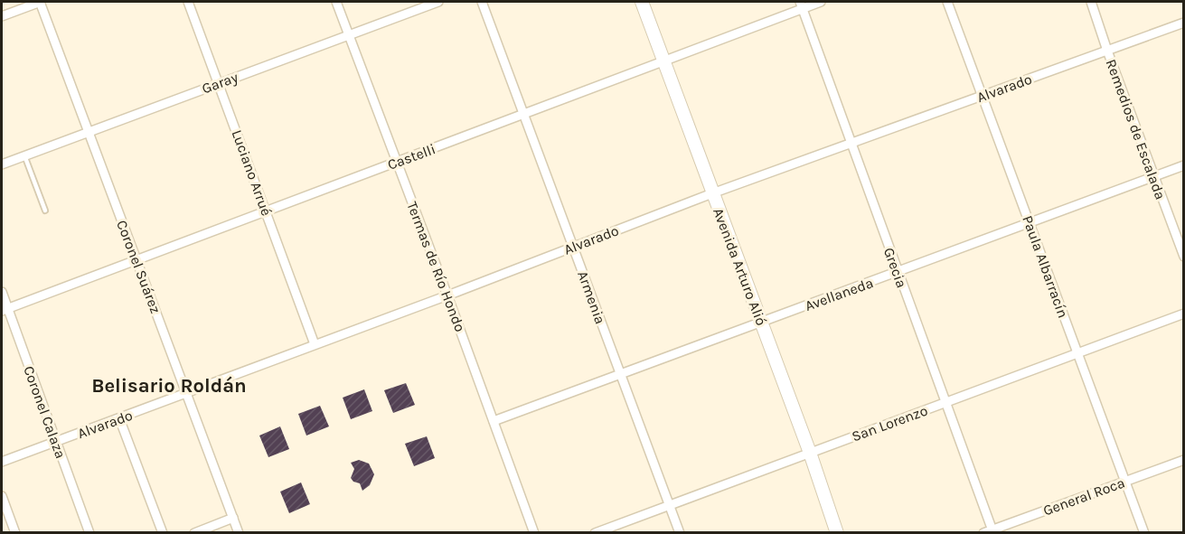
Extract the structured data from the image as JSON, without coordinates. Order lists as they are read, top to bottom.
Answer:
{
  "streets": {
    "main road": ["Avenida Arturo Alió"],
    "street": [
      "Garay",
      "Alvarado",
      "Remedios de Escalada",
      "Castelli",
      "Luciano Arrué",
      "Coronel Suárez",
      "Termas de Río Hondo",
      "Paula Albarracín",
      "Grecia",
      "Avellaneda",
      "Armenia",
      "Coronel Calaza",
      "San Lorenzo",
      "General Roca"
    ]
  },
  "crossings": [
    ["Garay", "Luciano Arrué"],
    ["Garay", "Coronel Suárez"],
    ["Garay", "Termas de Río Hondo"],
    ["Alvarado", "Remedios de Escalada"],
    ["Alvarado", "Luciano Arrué"],
    ["Alvarado", "Coronel Suárez"],
    ["Alvarado", "Termas de Río Hondo"],
    ["Alvarado", "Avenida Arturo Alió"],
    ["Alvarado", "Paula Albarracín"],
    ["Alvarado", "Grecia"],
    ["Alvarado", "Armenia"],
    ["Alvarado", "Coronel Calaza"],
    ["Remedios de Escalada", "Avellaneda"],
    ["Castelli", "Luciano Arrué"],
    ["Castelli", "Coronel Suárez"],
    ["Castelli", "Termas de Río Hondo"],
    ["Castelli", "Avenida Arturo Alió"],
    ["Castelli", "Grecia"],
    ["Castelli", "Armenia"],
    ["Castelli", "Coronel Calaza"],
    ["Termas de Río Hondo", "Avellaneda"],
    ["Avenida Arturo Alió", "Avellaneda"],
    ["Avenida Arturo Alió", "San Lorenzo"],
    ["Paula Albarracín", "Avellaneda"],
    ["Paula Albarracín", "San Lorenzo"],
    ["Paula Albarracín", "General Roca"],
    ["Grecia", "Avellaneda"],
    ["Grecia", "San Lorenzo"],
    ["Grecia", "General Roca"],
    ["Avellaneda", "Armenia"],
    ["Armenia", "San Lorenzo"]
  ],
  "districts": ["Belisario Roldán"]
}
